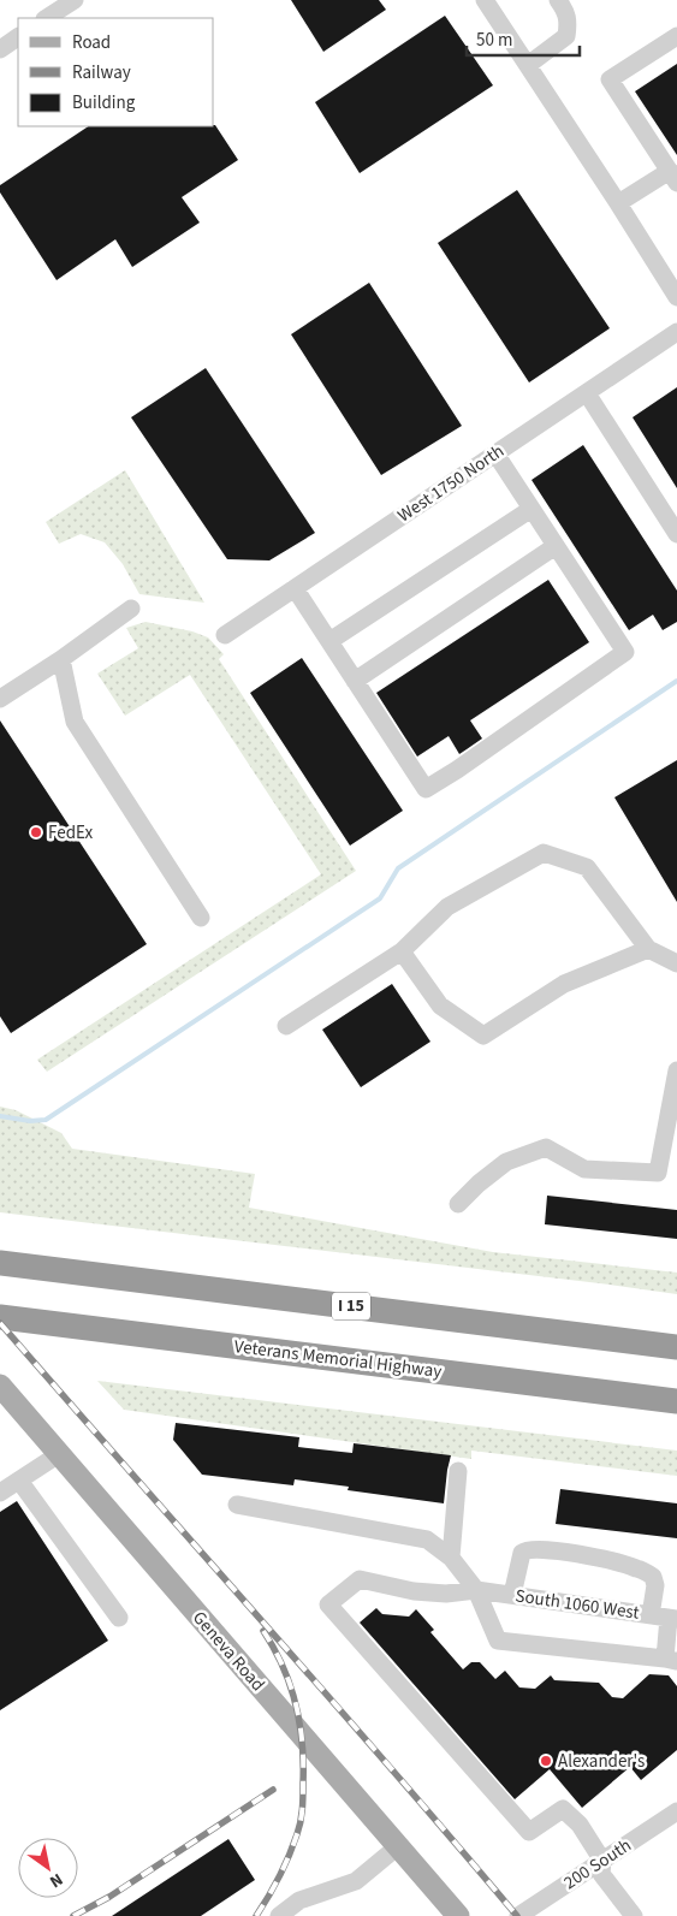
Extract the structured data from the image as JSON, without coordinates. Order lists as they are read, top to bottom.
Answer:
{
  "streets": {
    "highway": ["I 15", "Veterans Memorial Highway"],
    "main road": ["Geneva Road"],
    "street": ["West 1750 North", "South 1060 West", "200 South"]
  },
  "crossings": [
    ["South 1060 West", "200 South"]
  ],
  "places": ["FedEx", "Alexander's"],
  "legend": ["Road", "Railway", "Building"],
  "scale_bar": "50 m",
  "north": "bottom right"
}
